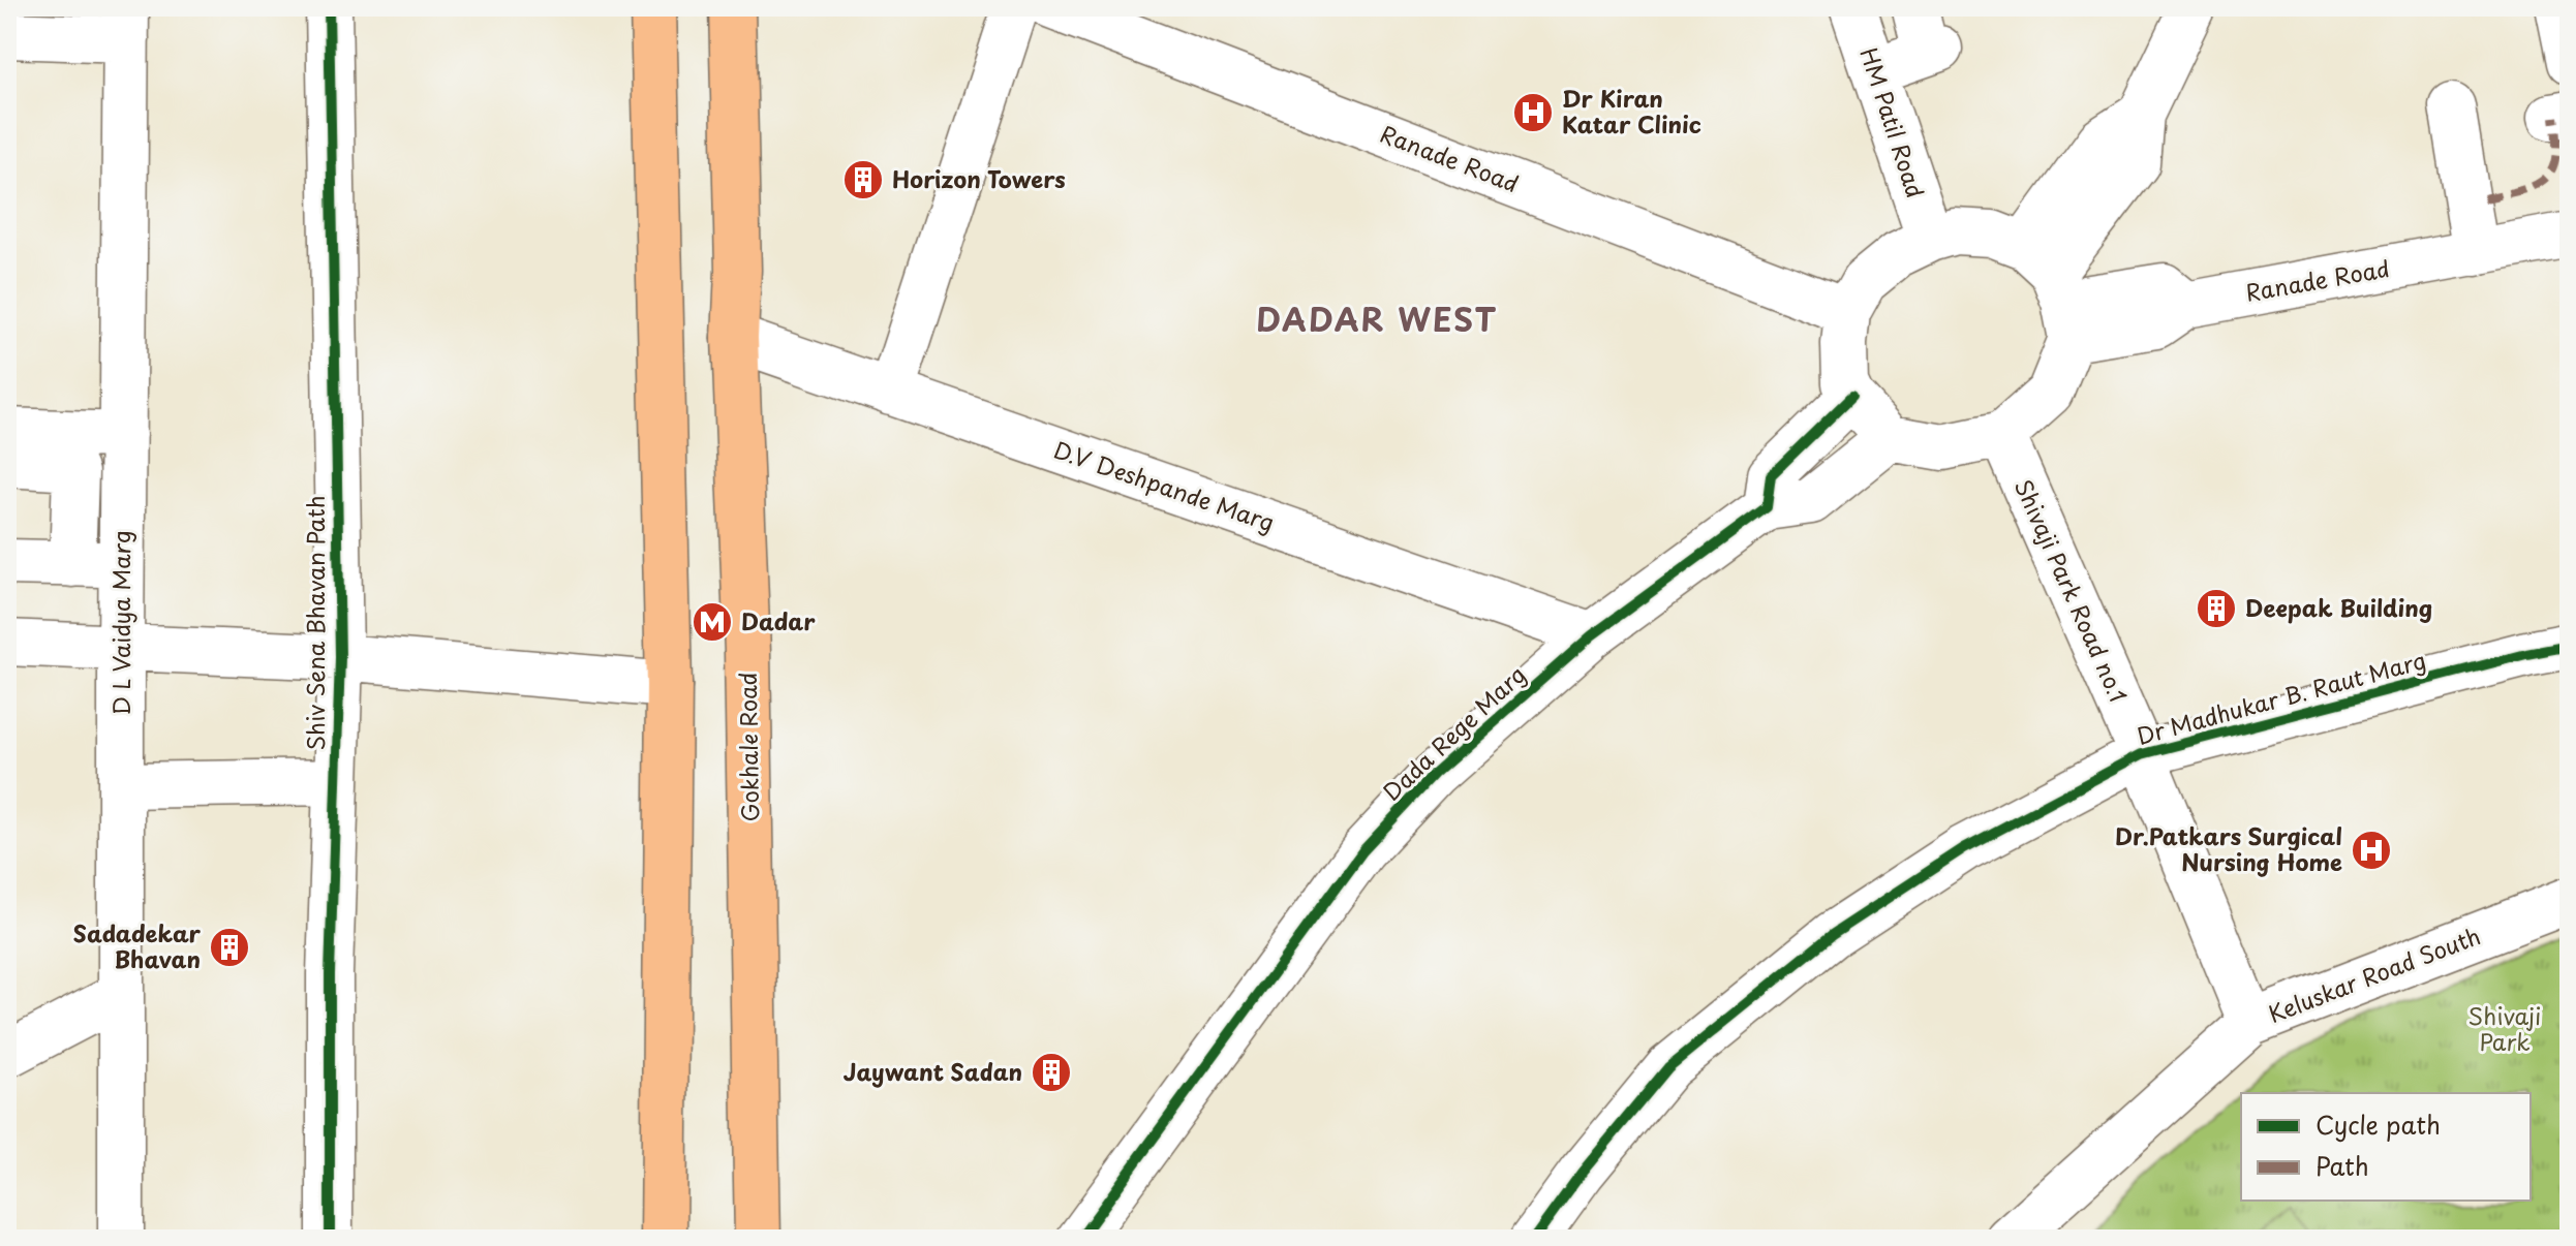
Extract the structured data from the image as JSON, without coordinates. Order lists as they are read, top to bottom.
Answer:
{
  "streets": {
    "main road": ["Gokhale Road"],
    "street": [
      "HM Patil Road",
      "Ranade Road",
      "D.V Deshpande Marg",
      "Shivaji Park Road no.1",
      "D L Vaidya Marg",
      "Shiv Sena Bhavan Path",
      "Dr Madhukar B. Raut Marg",
      "Dada Rege Marg",
      "Keluskar Road South"
    ]
  },
  "crossings": [
    ["HM Patil Road", "Ranade Road"],
    ["HM Patil Road", "Shivaji Park Road no.1"],
    ["Ranade Road", "Shivaji Park Road no.1"],
    ["D.V Deshpande Marg", "Dada Rege Marg"],
    ["D.V Deshpande Marg", "Gokhale Road"],
    ["Shivaji Park Road no.1", "Dr Madhukar B. Raut Marg"],
    ["Shivaji Park Road no.1", "Keluskar Road South"]
  ],
  "districts": ["DADAR WEST"],
  "parks": ["Shivaji Park"],
  "places": {
    "hospital": ["Dr Kiran Katar Clinic", "Dr.Patkars Surgical Nursing Home"],
    "building": [
      "Horizon Towers",
      "Deepak Building",
      "Sadadekar Bhavan",
      "Jaywant Sadan"
    ],
    "metro station": ["Dadar"]
  },
  "legend": ["Cycle path", "Path"]
}
